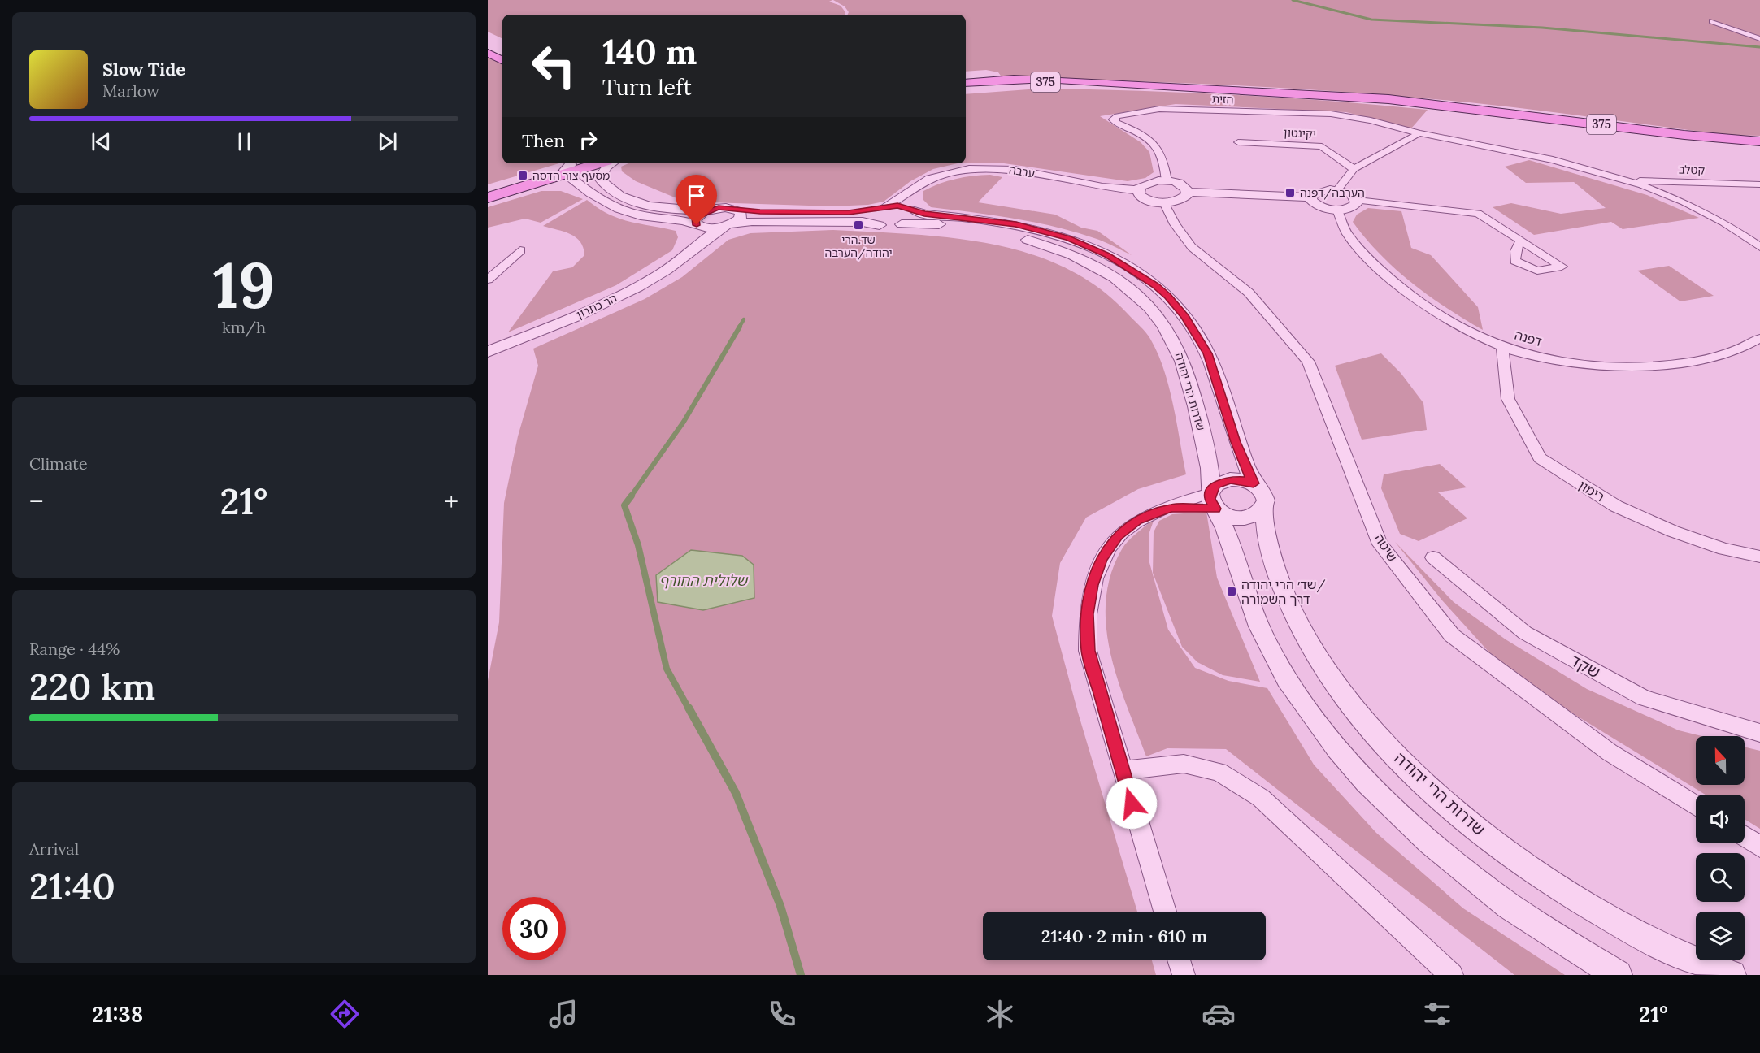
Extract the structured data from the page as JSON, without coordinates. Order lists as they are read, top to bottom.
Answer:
{
  "streets": {
    "main road": ["375"],
    "street": [
      "הזית",
      "יקינטון",
      "קטלב",
      "ערבה",
      "הר כתרון",
      "דפנה",
      "שדרות הרי יהודה",
      "רימון",
      "שיטה",
      "שקד"
    ]
  },
  "crossings": [
    ["ערבה", "שדרות הרי יהודה"],
    ["דפנה", "רימון"]
  ],
  "water": ["שלולית החורף"],
  "places": {
    "transit": [
      "מסעף צור הדסה",
      "הערבה/דפנה",
      "שד.הרי יהודה/הערבה",
      "שד׳ הרי יהודה/ דרך השמורה"
    ]
  },
  "north": "top",
  "page": {
    "turn": ["140 m", "Turn left"],
    "song": ["Slow Tide", "Marlow"],
    "then": "Then",
    "tile": [
      ["19", "km/h"],
      "Climate",
      ["Range · 44%", "220 km"],
      ["Arrival", "21:40"]
    ],
    "heat": ["−", "21°", "+"],
    "limit": "30",
    "trip": "21:40 · 2 min · 610 m",
    "tabs": ["21:38", "21°"]
  }
}
